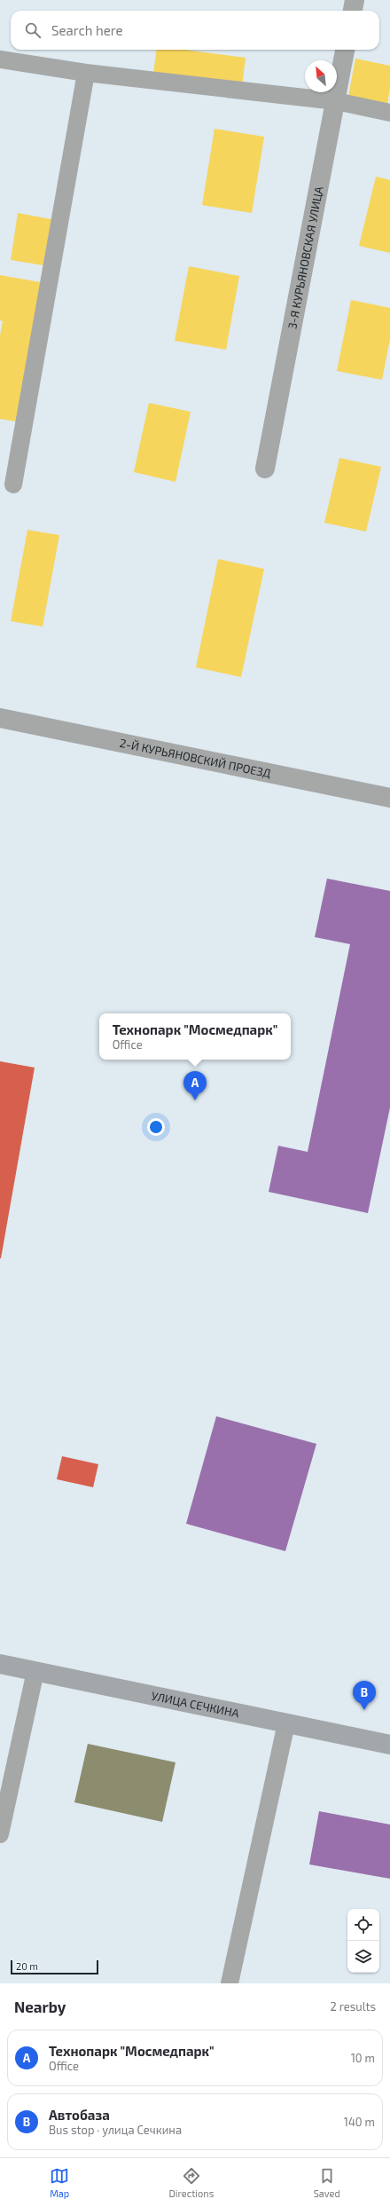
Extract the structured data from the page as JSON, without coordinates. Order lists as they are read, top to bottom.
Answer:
{
  "streets": {
    "street": ["3-Я КУРЬЯНОВСКАЯ УЛИЦА", "2-Й КУРЬЯНОВСКИЙ ПРОЕЗД", "УЛИЦА СЕЧКИНА"]
  },
  "scale_bar": "20 m",
  "north": "top left",
  "page": {
    "search": "Search here",
    "popup": ["Технопарк \"Мосмедпарк\"", "Office"],
    "pins": ["A", "B"],
    "scale": "20 m",
    "heading": ["Nearby", "2 results"],
    "list": [
      {
        "mark": "A",
        "name": "Технопарк \"Мосмедпарк\"",
        "note": "Office",
        "value": "10 m"
      },
      {
        "mark": "B",
        "name": "Автобаза",
        "note": "Bus stop · улица Сечкина",
        "value": "140 m"
      }
    ],
    "nav": ["Map", "Directions", "Saved"]
  }
}
